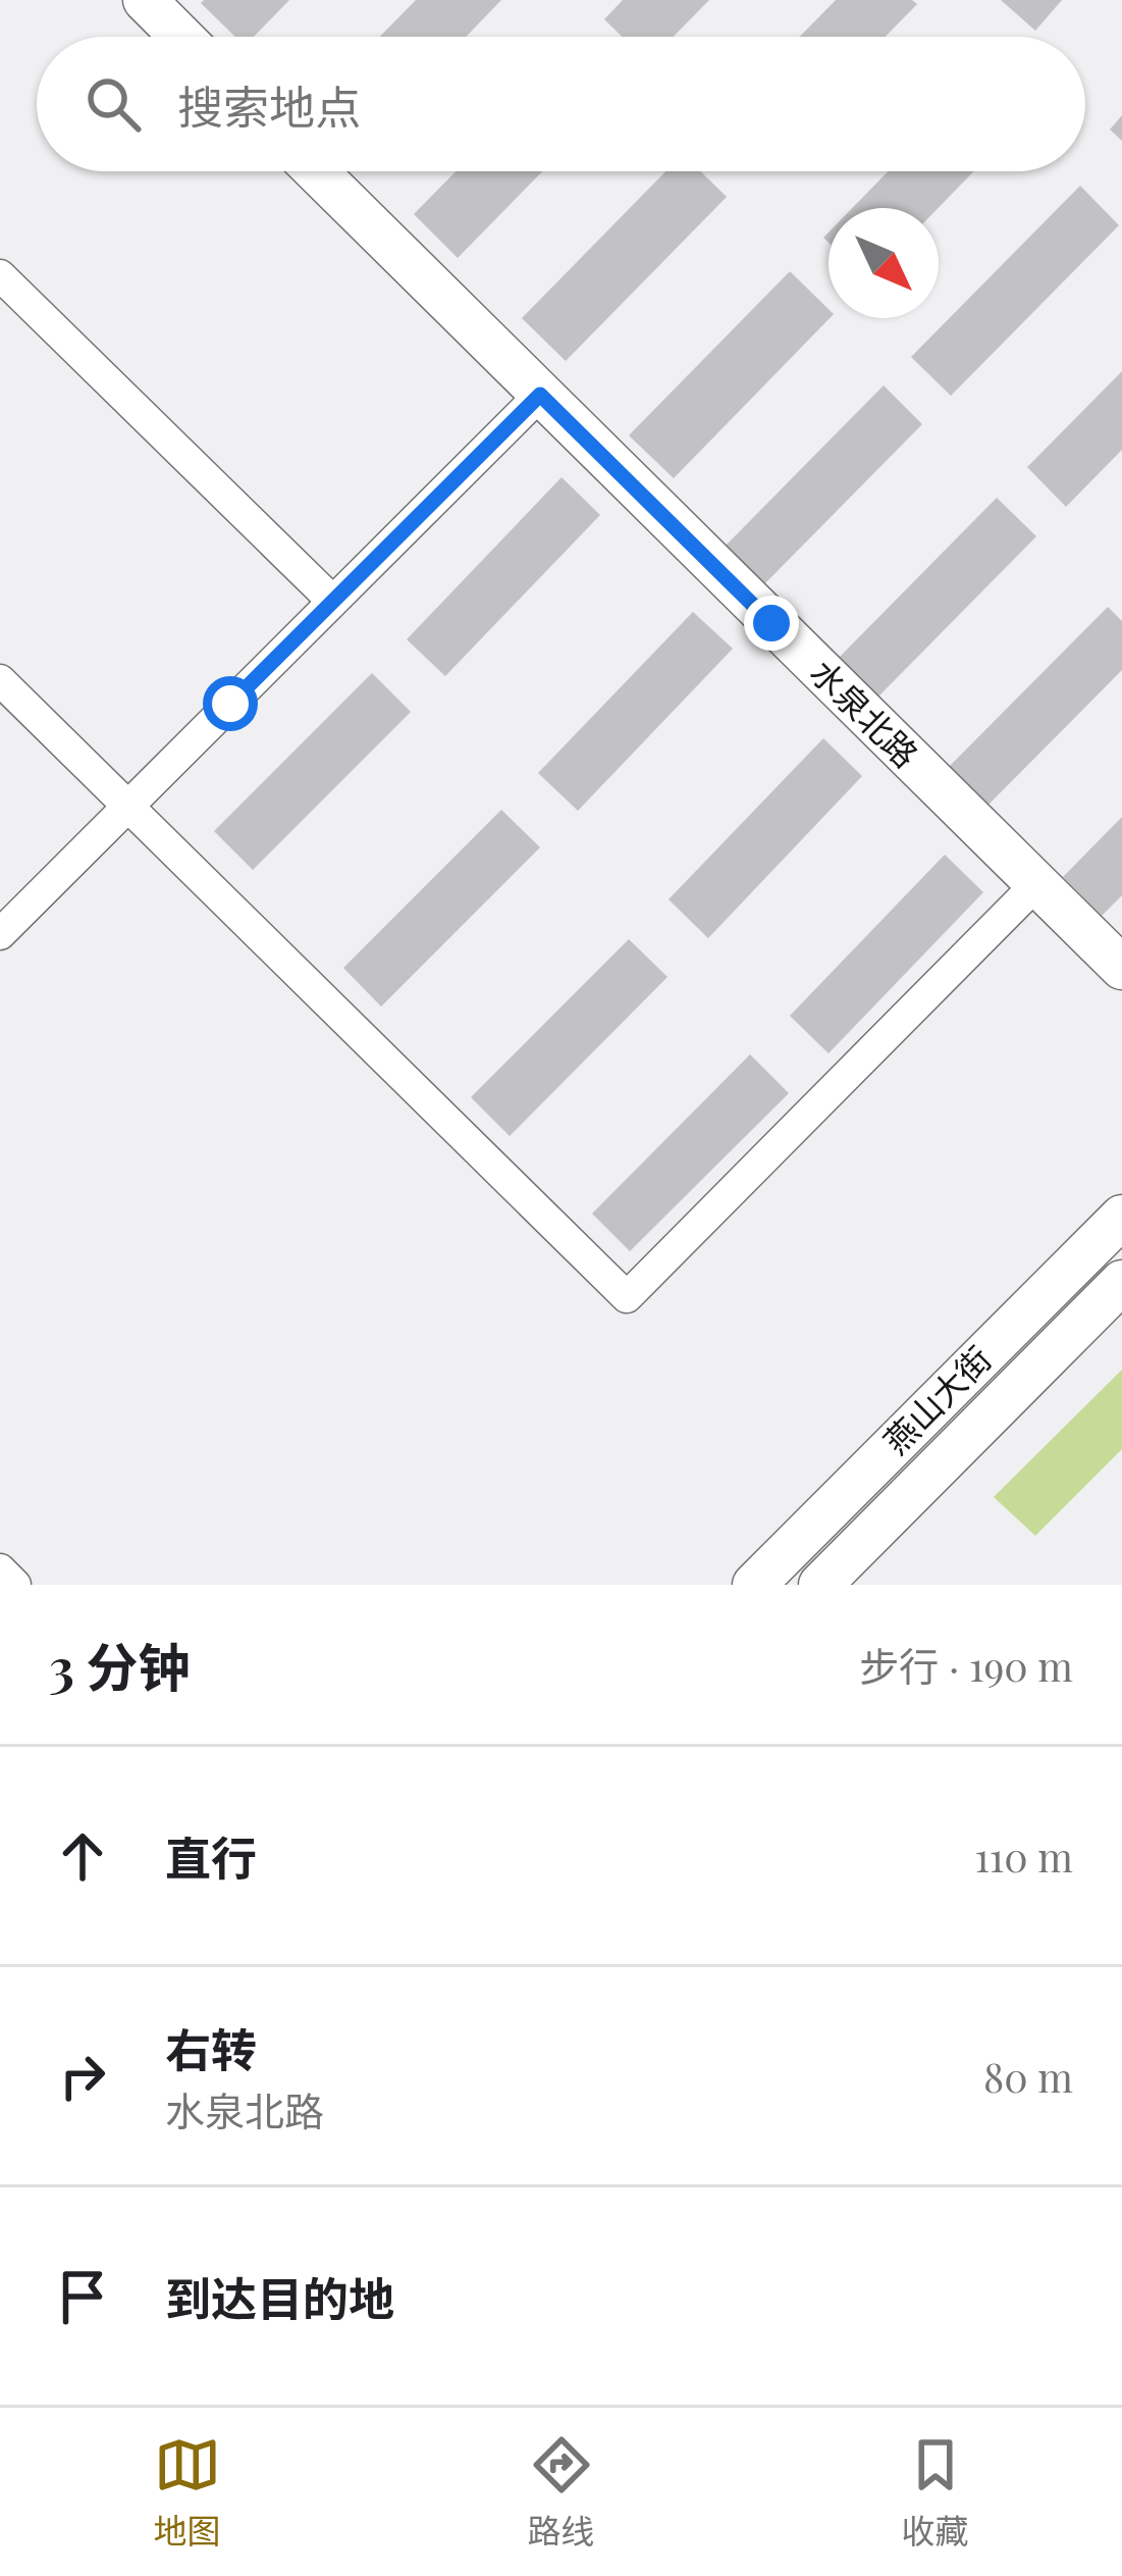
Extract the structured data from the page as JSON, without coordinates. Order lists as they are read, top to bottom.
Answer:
{
  "streets": {
    "street": ["水泉北路", "燕山大街"]
  },
  "north": "bottom right",
  "page": {
    "search": "搜索地点",
    "heading": ["3 分钟", "步行 · 190 m"],
    "list": [
      ["直行", "110 m"],
      ["右转", "水泉北路", "80 m"],
      "到达目的地"
    ],
    "nav": ["地图", "路线", "收藏"]
  }
}
